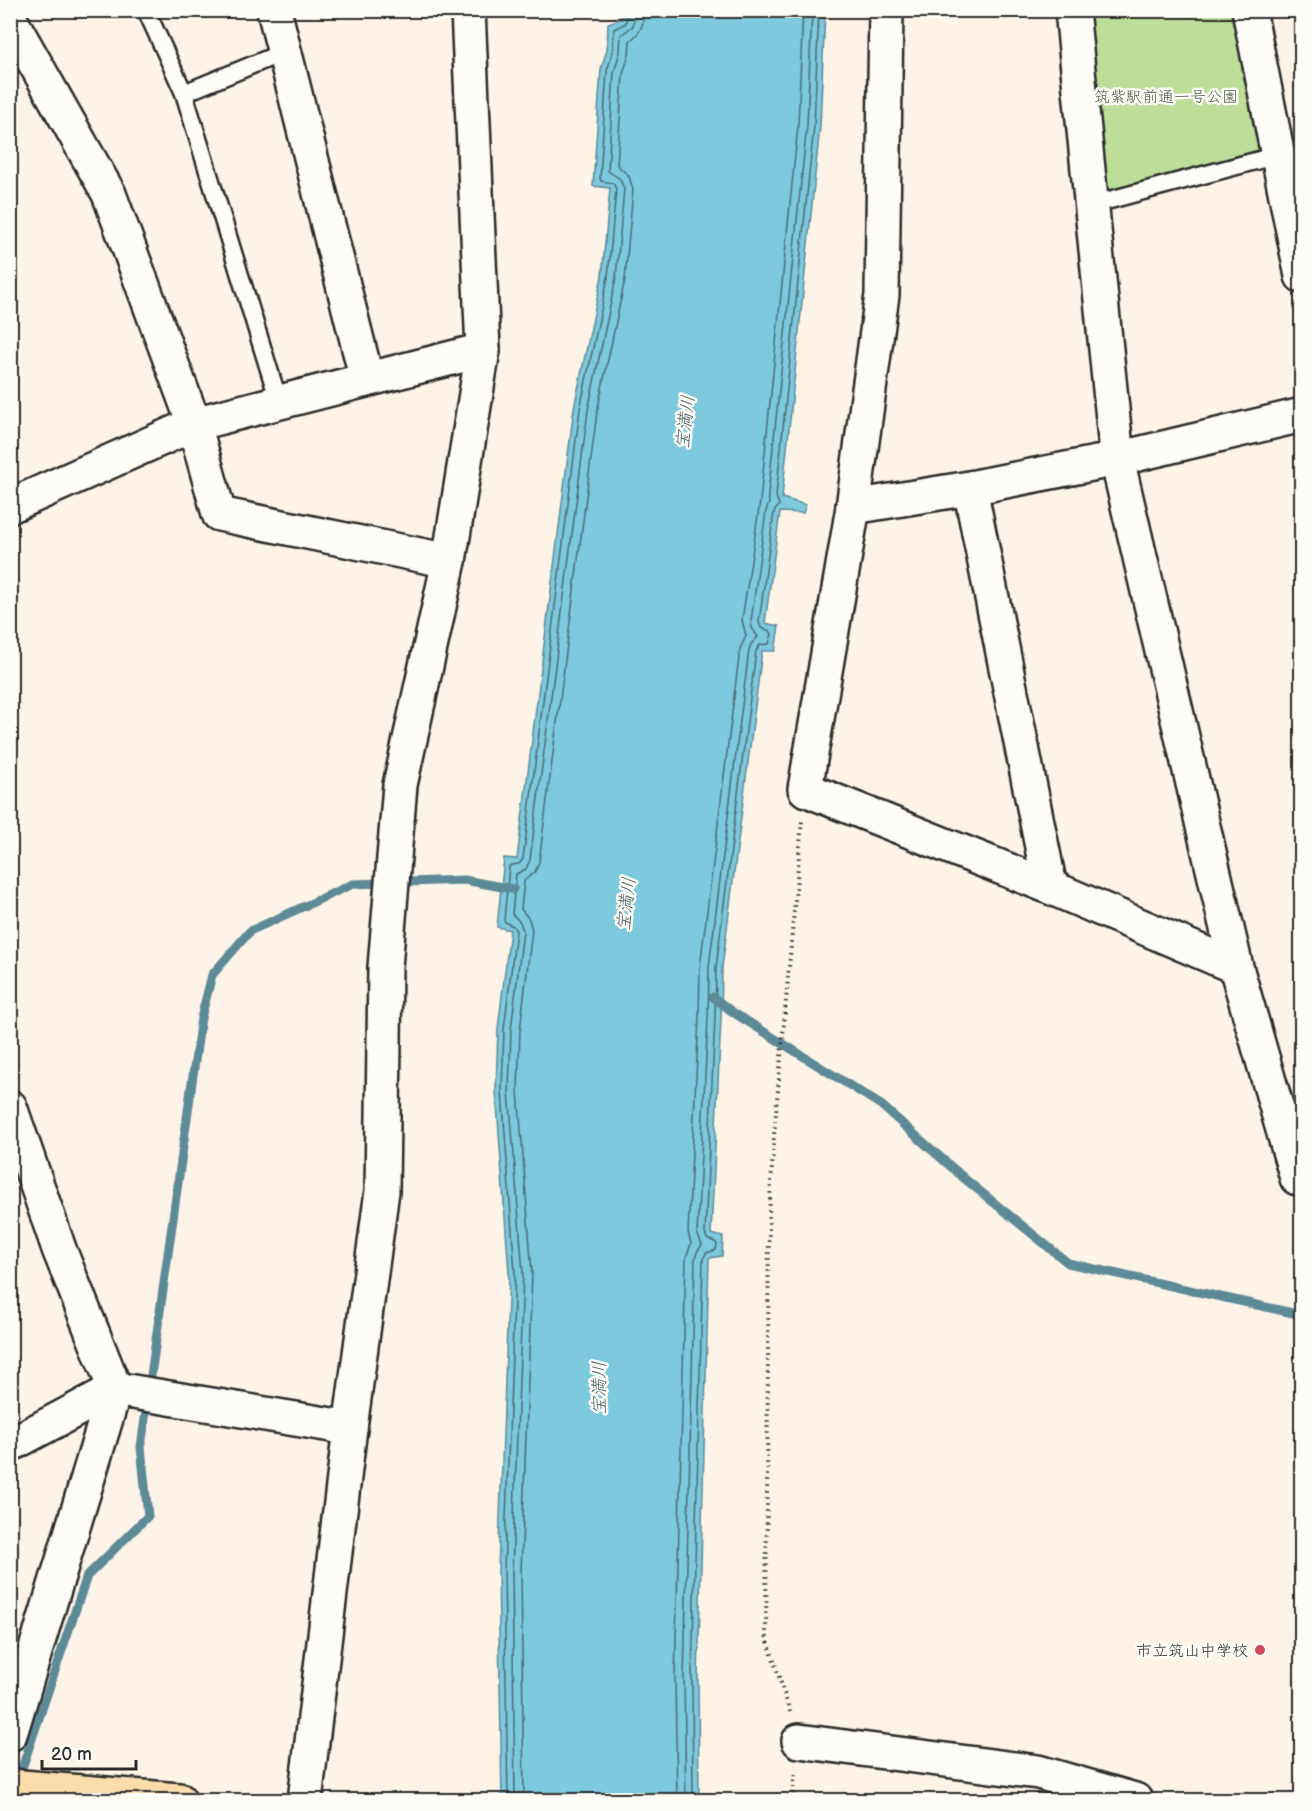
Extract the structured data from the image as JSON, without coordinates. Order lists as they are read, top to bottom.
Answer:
{
  "water": ["宝満川"],
  "parks": ["筑紫駅前通一号公園"],
  "places": ["市立筑山中学校"],
  "scale_bar": "20 m"
}
